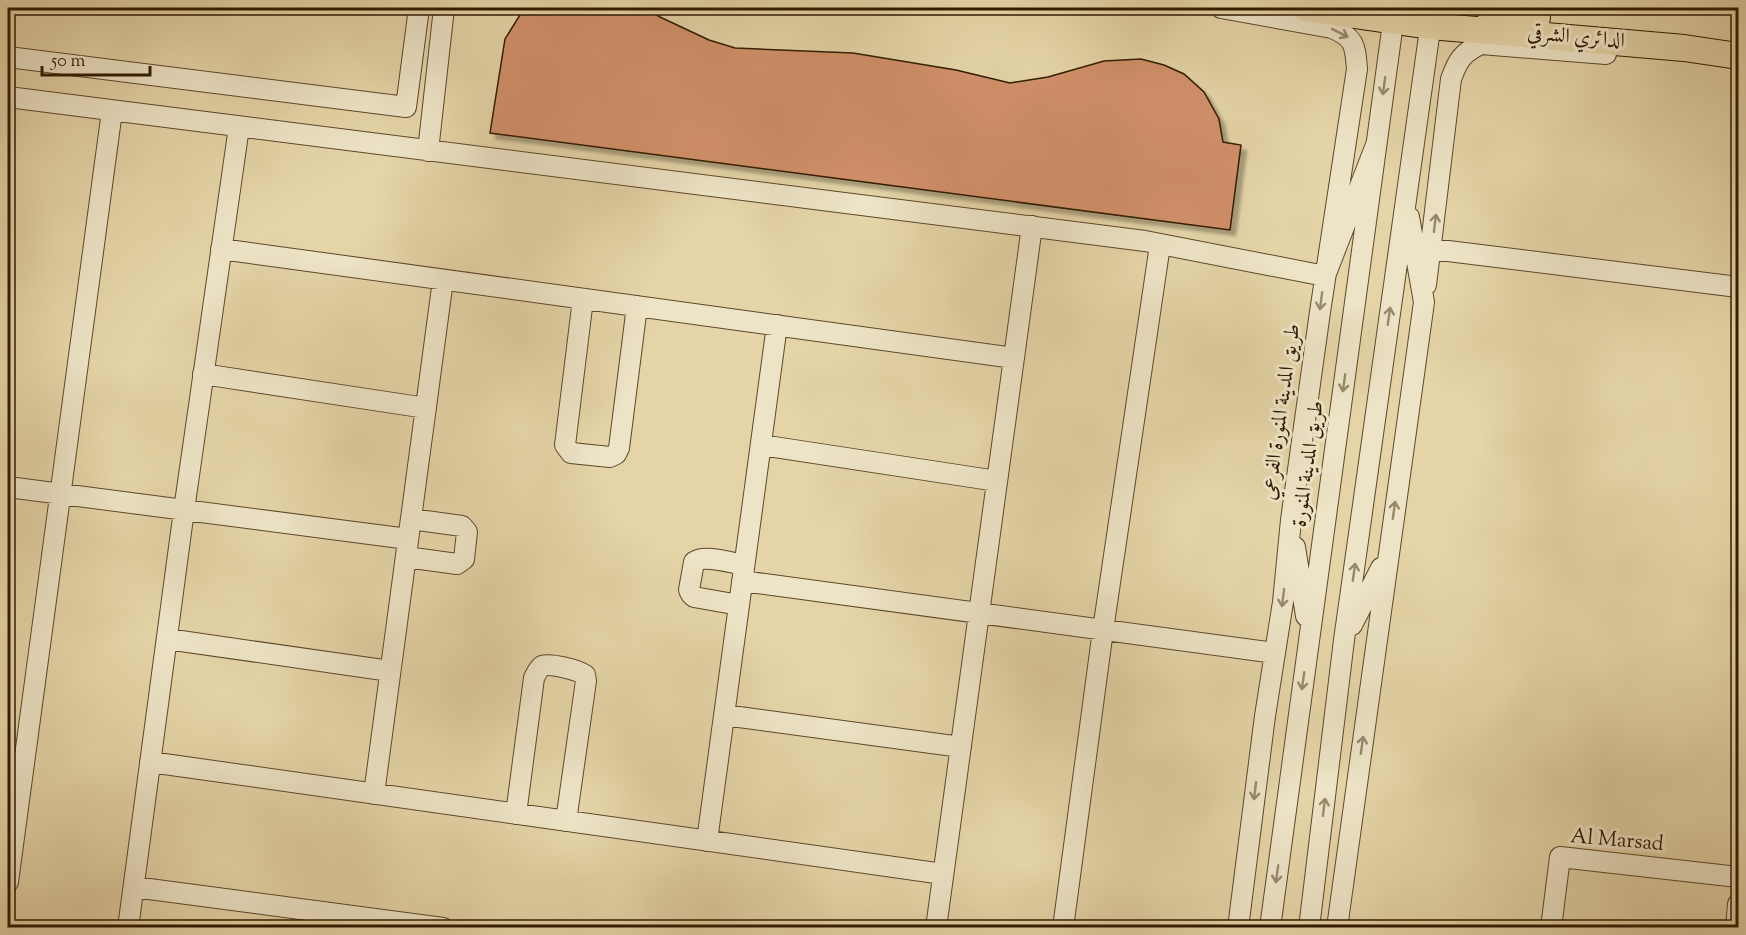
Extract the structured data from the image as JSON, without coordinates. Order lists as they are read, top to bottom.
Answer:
{
  "streets": {
    "main road": ["الدائري الشرقي"],
    "street": ["طريق المدينة المنورة الفرعي", "طريق المدينة المنورة", "Al Marsad"]
  },
  "crossings": [
    ["الدائري الشرقي", "طريق المدينة المنورة"]
  ],
  "scale_bar": "50 m"
}
